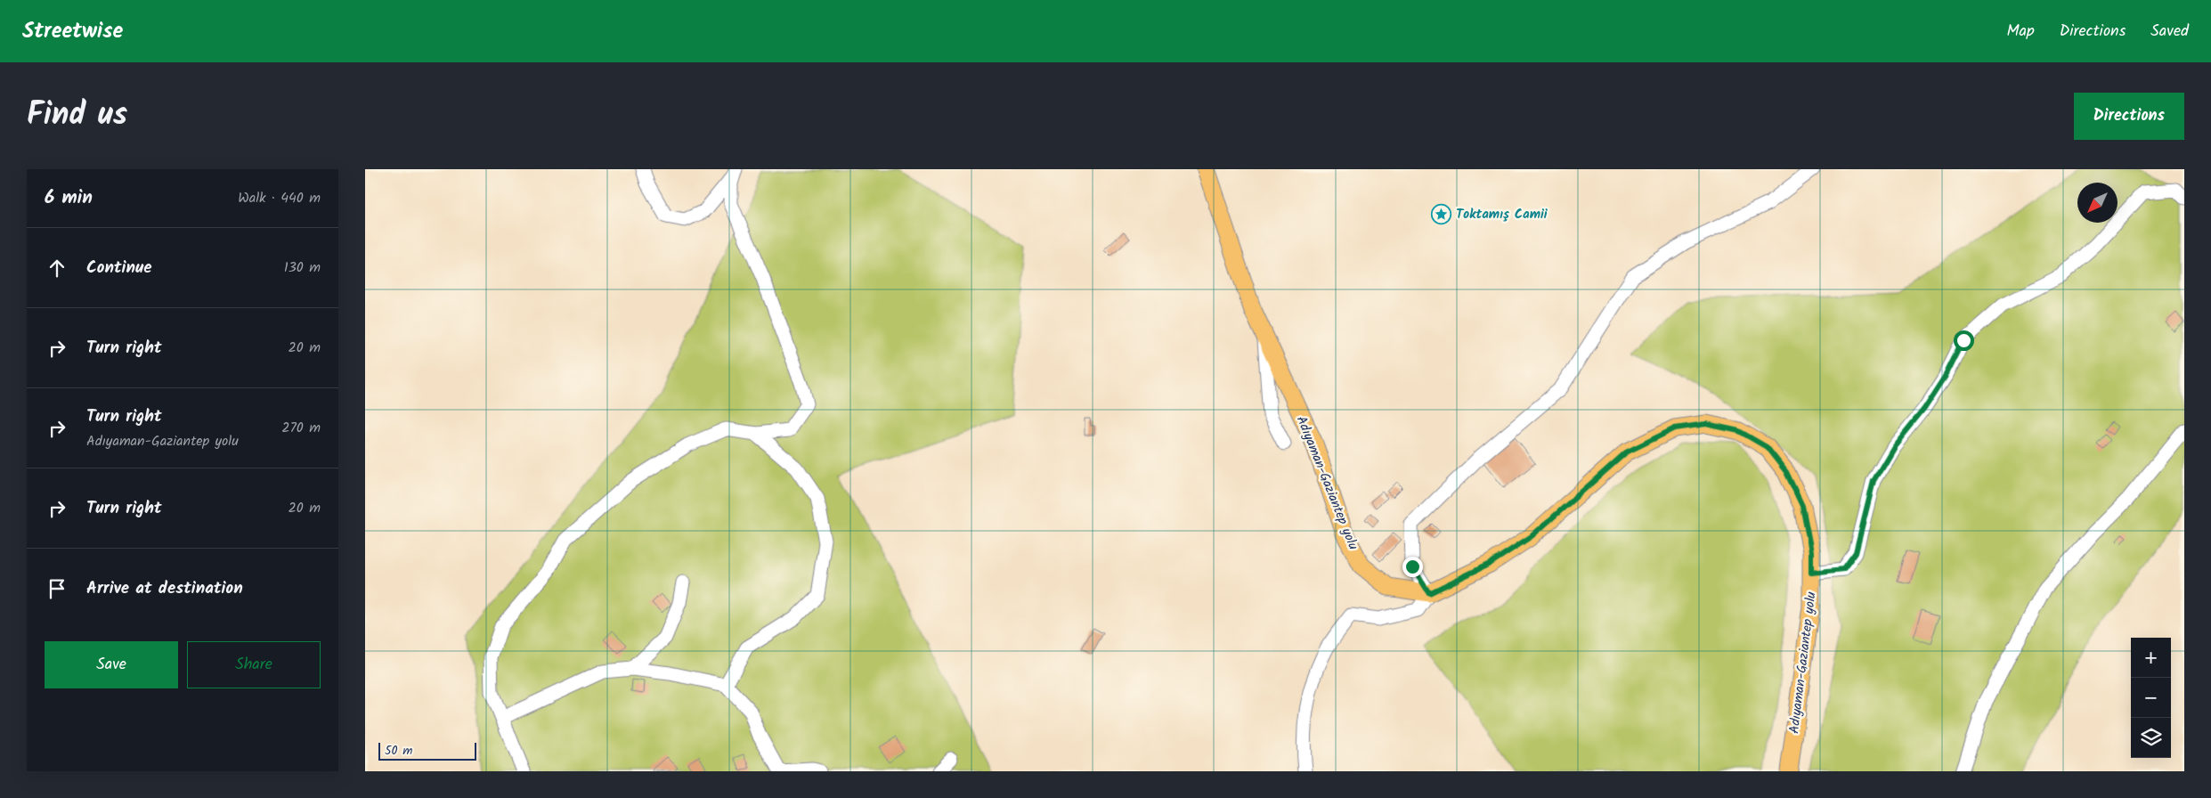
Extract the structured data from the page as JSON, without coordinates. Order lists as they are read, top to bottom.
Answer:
{
  "streets": {
    "main road": ["Adıyaman-Gaziantep yolu"]
  },
  "places": {
    "place": ["Toktamış Camii"]
  },
  "scale_bar": "50 m",
  "north": "bottom left",
  "page": {
    "header": "Streetwise",
    "nav": ["Map", "Directions", "Saved"],
    "title": "Find us",
    "buttons": [
      "Directions",
      ["Save", "Share"]
    ],
    "heading": ["6 min", "Walk · 440 m"],
    "list": [
      ["Continue", "130 m"],
      ["Turn right", "20 m"],
      ["Turn right", "Adıyaman-Gaziantep yolu", "270 m"],
      ["Turn right", "20 m"],
      "Arrive at destination"
    ],
    "map_buttons": ["+", "−"],
    "scale": "50 m"
  }
}
